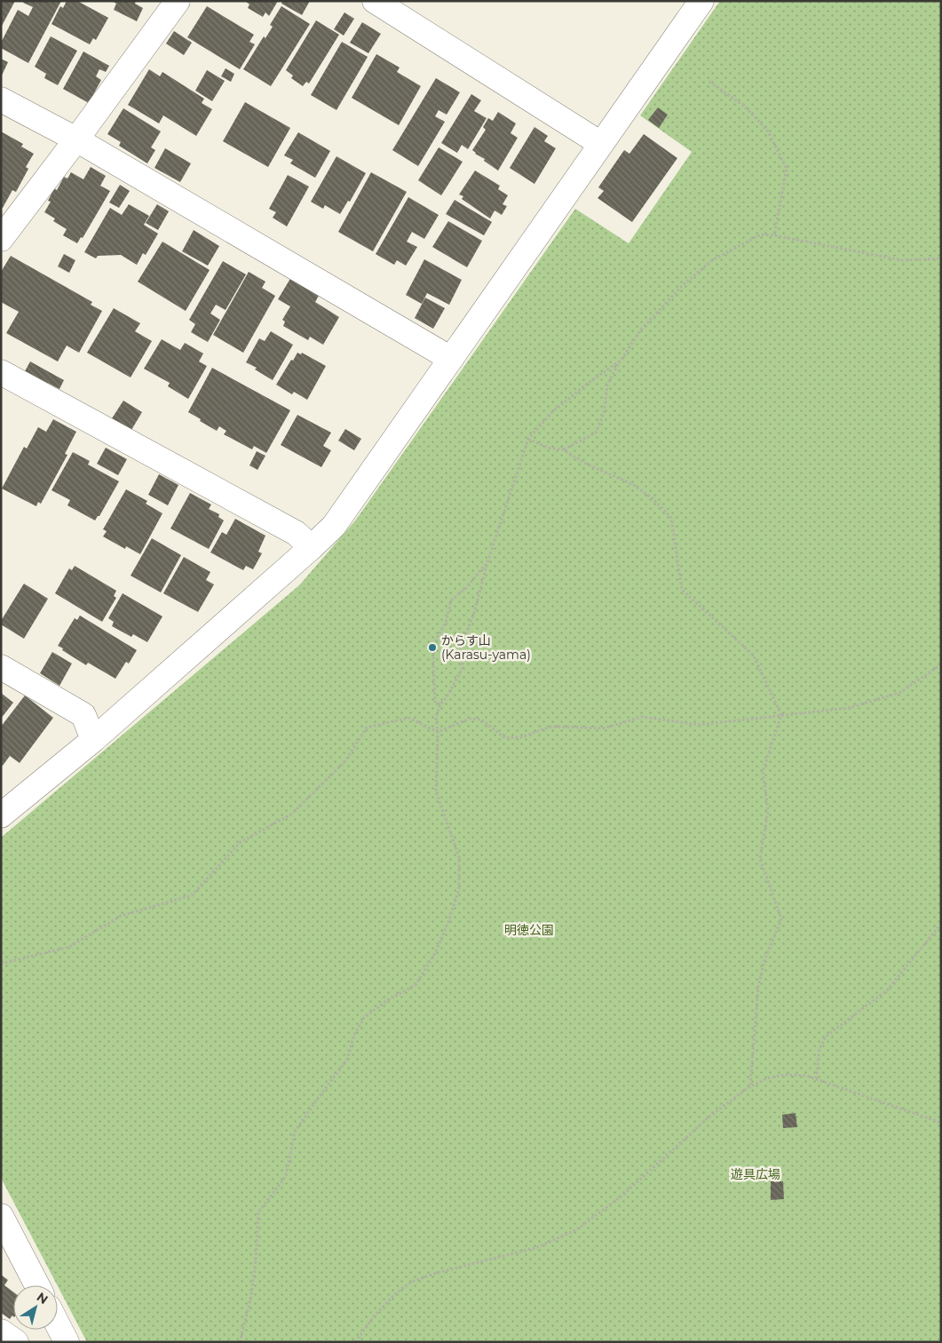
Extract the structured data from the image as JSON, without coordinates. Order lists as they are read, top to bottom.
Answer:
{
  "parks": ["明徳公園", "遊具広場"],
  "places": ["からす山 (Karasu-yama)"],
  "north": "top right"
}
